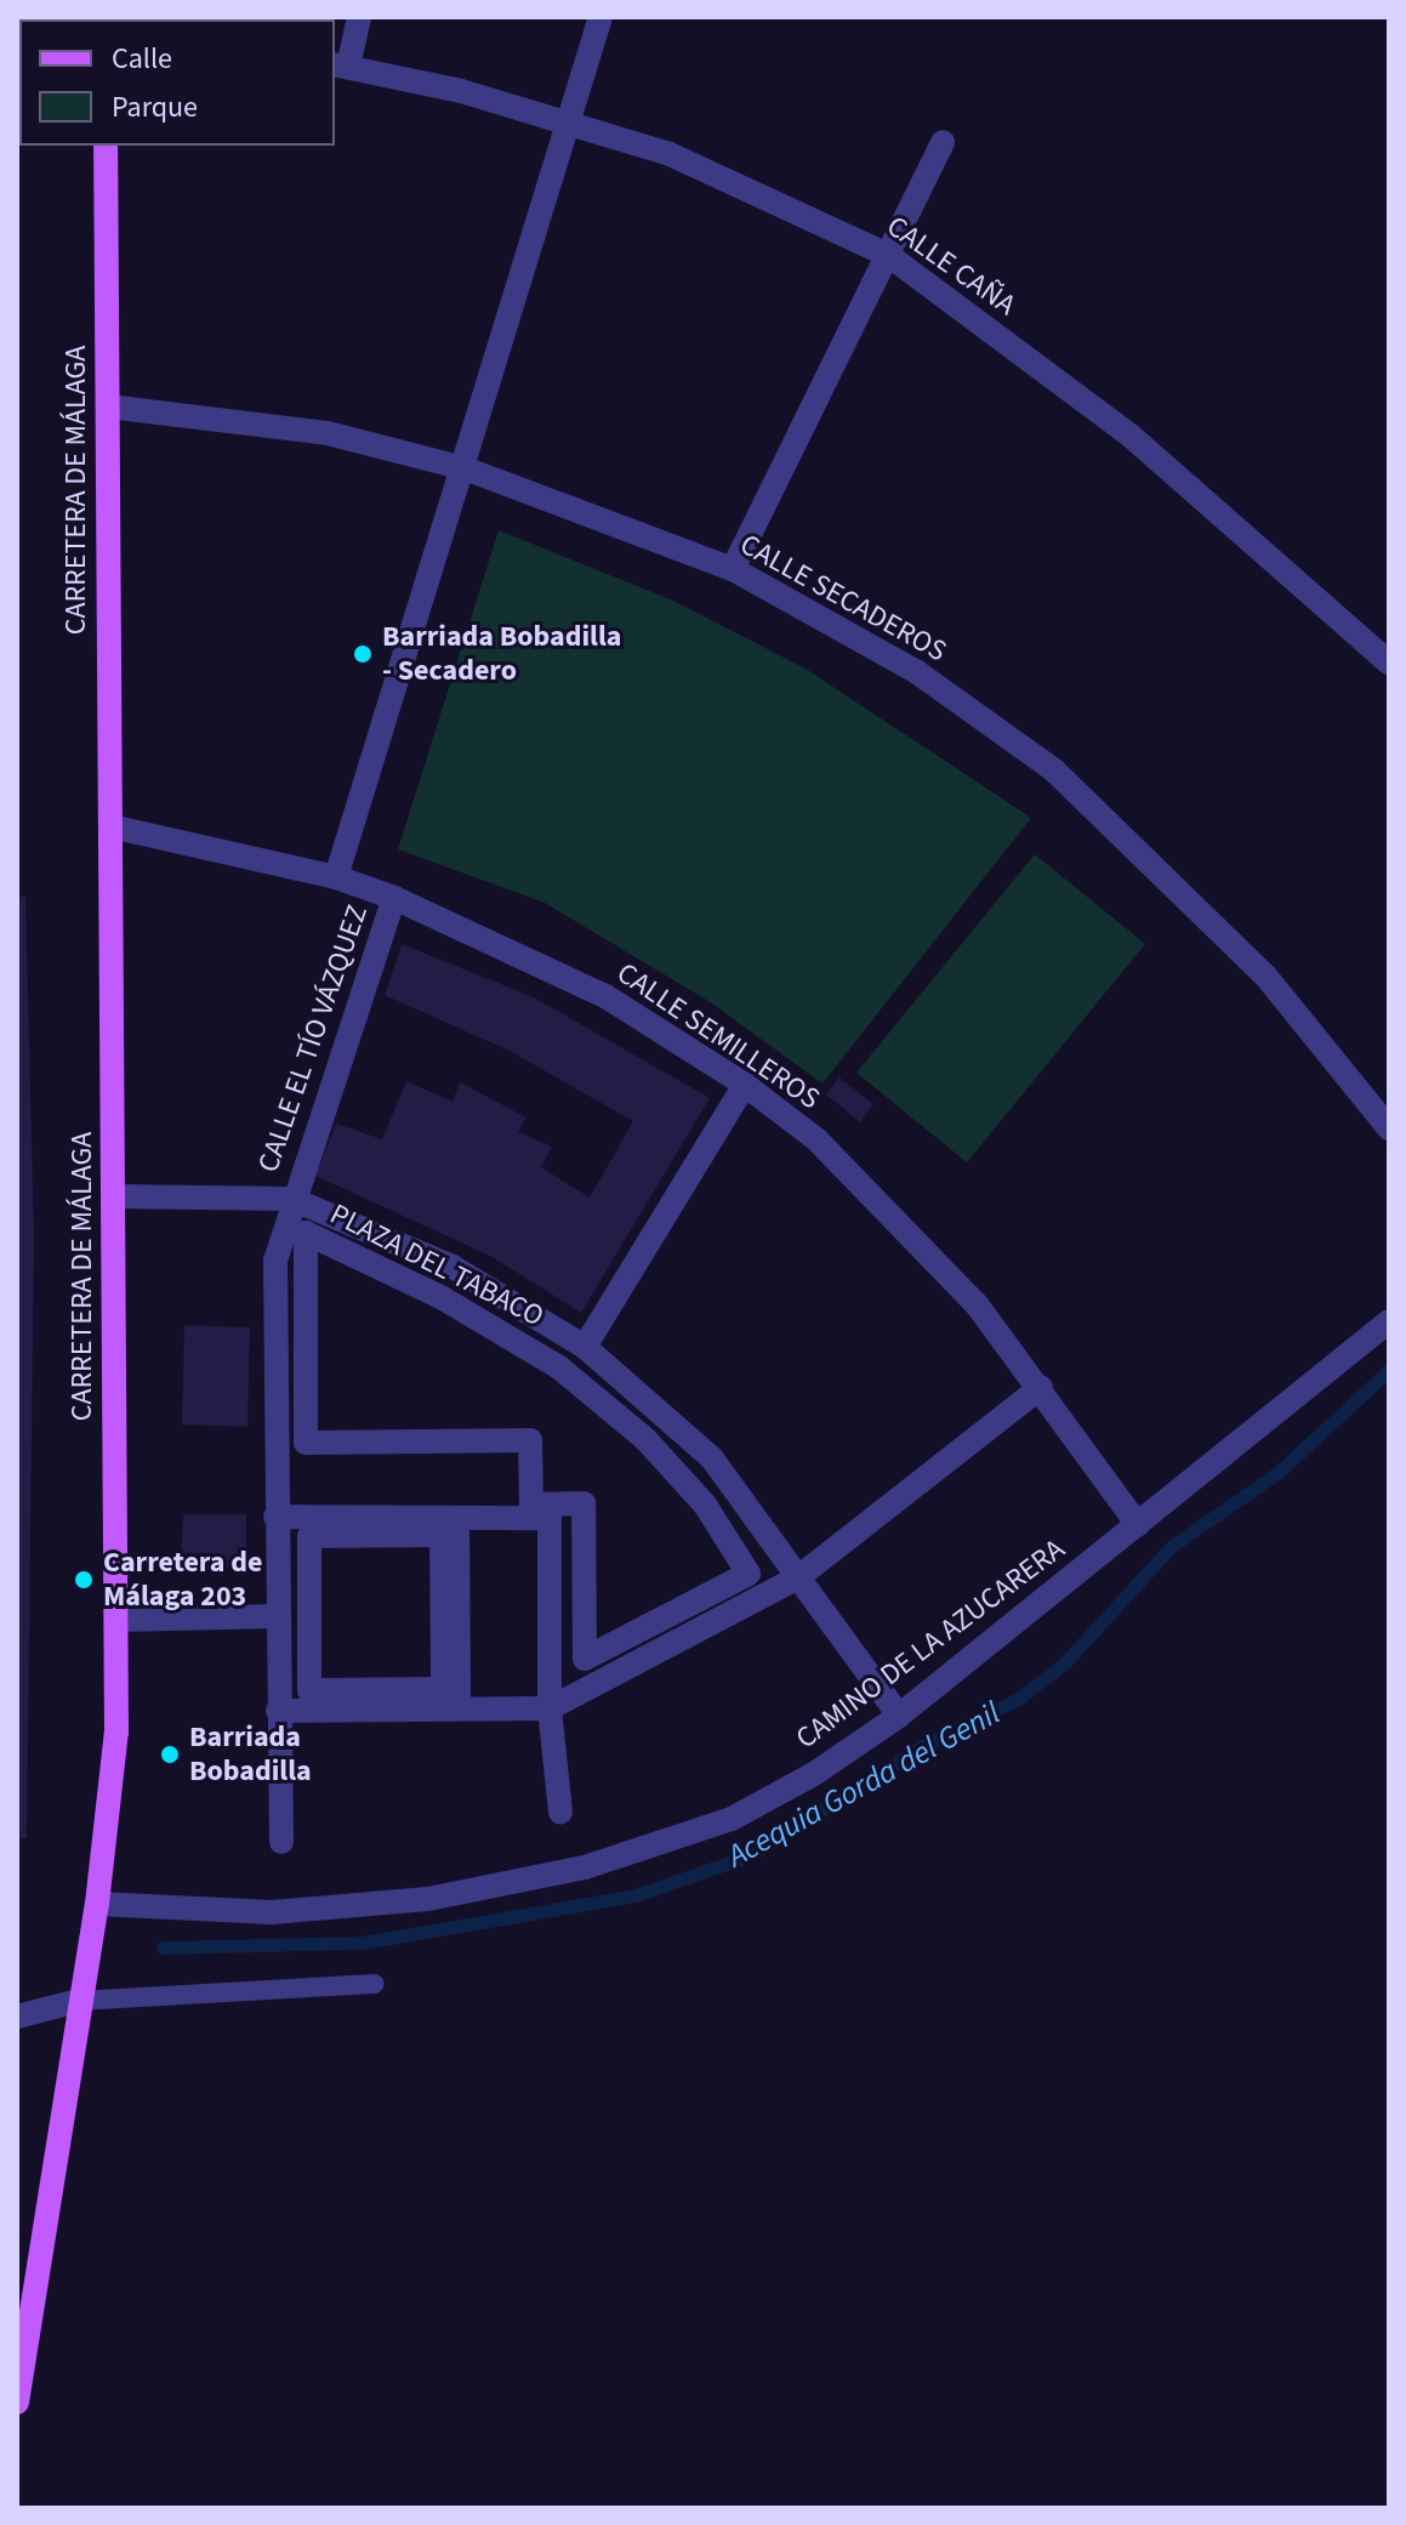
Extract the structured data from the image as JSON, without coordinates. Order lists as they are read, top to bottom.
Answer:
{
  "streets": {
    "main road": ["CARRETERA DE MÁLAGA"],
    "street": [
      "CALLE CAÑA",
      "CALLE SECADEROS",
      "CALLE SEMILLEROS",
      "CALLE EL TÍO VÁZQUEZ",
      "PLAZA DEL TABACO",
      "CAMINO DE LA AZUCARERA"
    ]
  },
  "crossings": [
    ["CARRETERA DE MÁLAGA", "CALLE SECADEROS"],
    ["CARRETERA DE MÁLAGA", "CALLE SEMILLEROS"],
    ["CARRETERA DE MÁLAGA", "PLAZA DEL TABACO"],
    ["CARRETERA DE MÁLAGA", "CAMINO DE LA AZUCARERA"],
    ["CALLE SEMILLEROS", "CALLE EL TÍO VÁZQUEZ"],
    ["CALLE SEMILLEROS", "CAMINO DE LA AZUCARERA"],
    ["CALLE EL TÍO VÁZQUEZ", "PLAZA DEL TABACO"],
    ["PLAZA DEL TABACO", "CAMINO DE LA AZUCARERA"]
  ],
  "water": ["Acequia Gorda del Genil"],
  "places": ["Barriada Bobadilla - Secadero", "Carretera de Málaga 203", "Barriada Bobadilla"],
  "legend": ["Calle", "Parque"]
}
